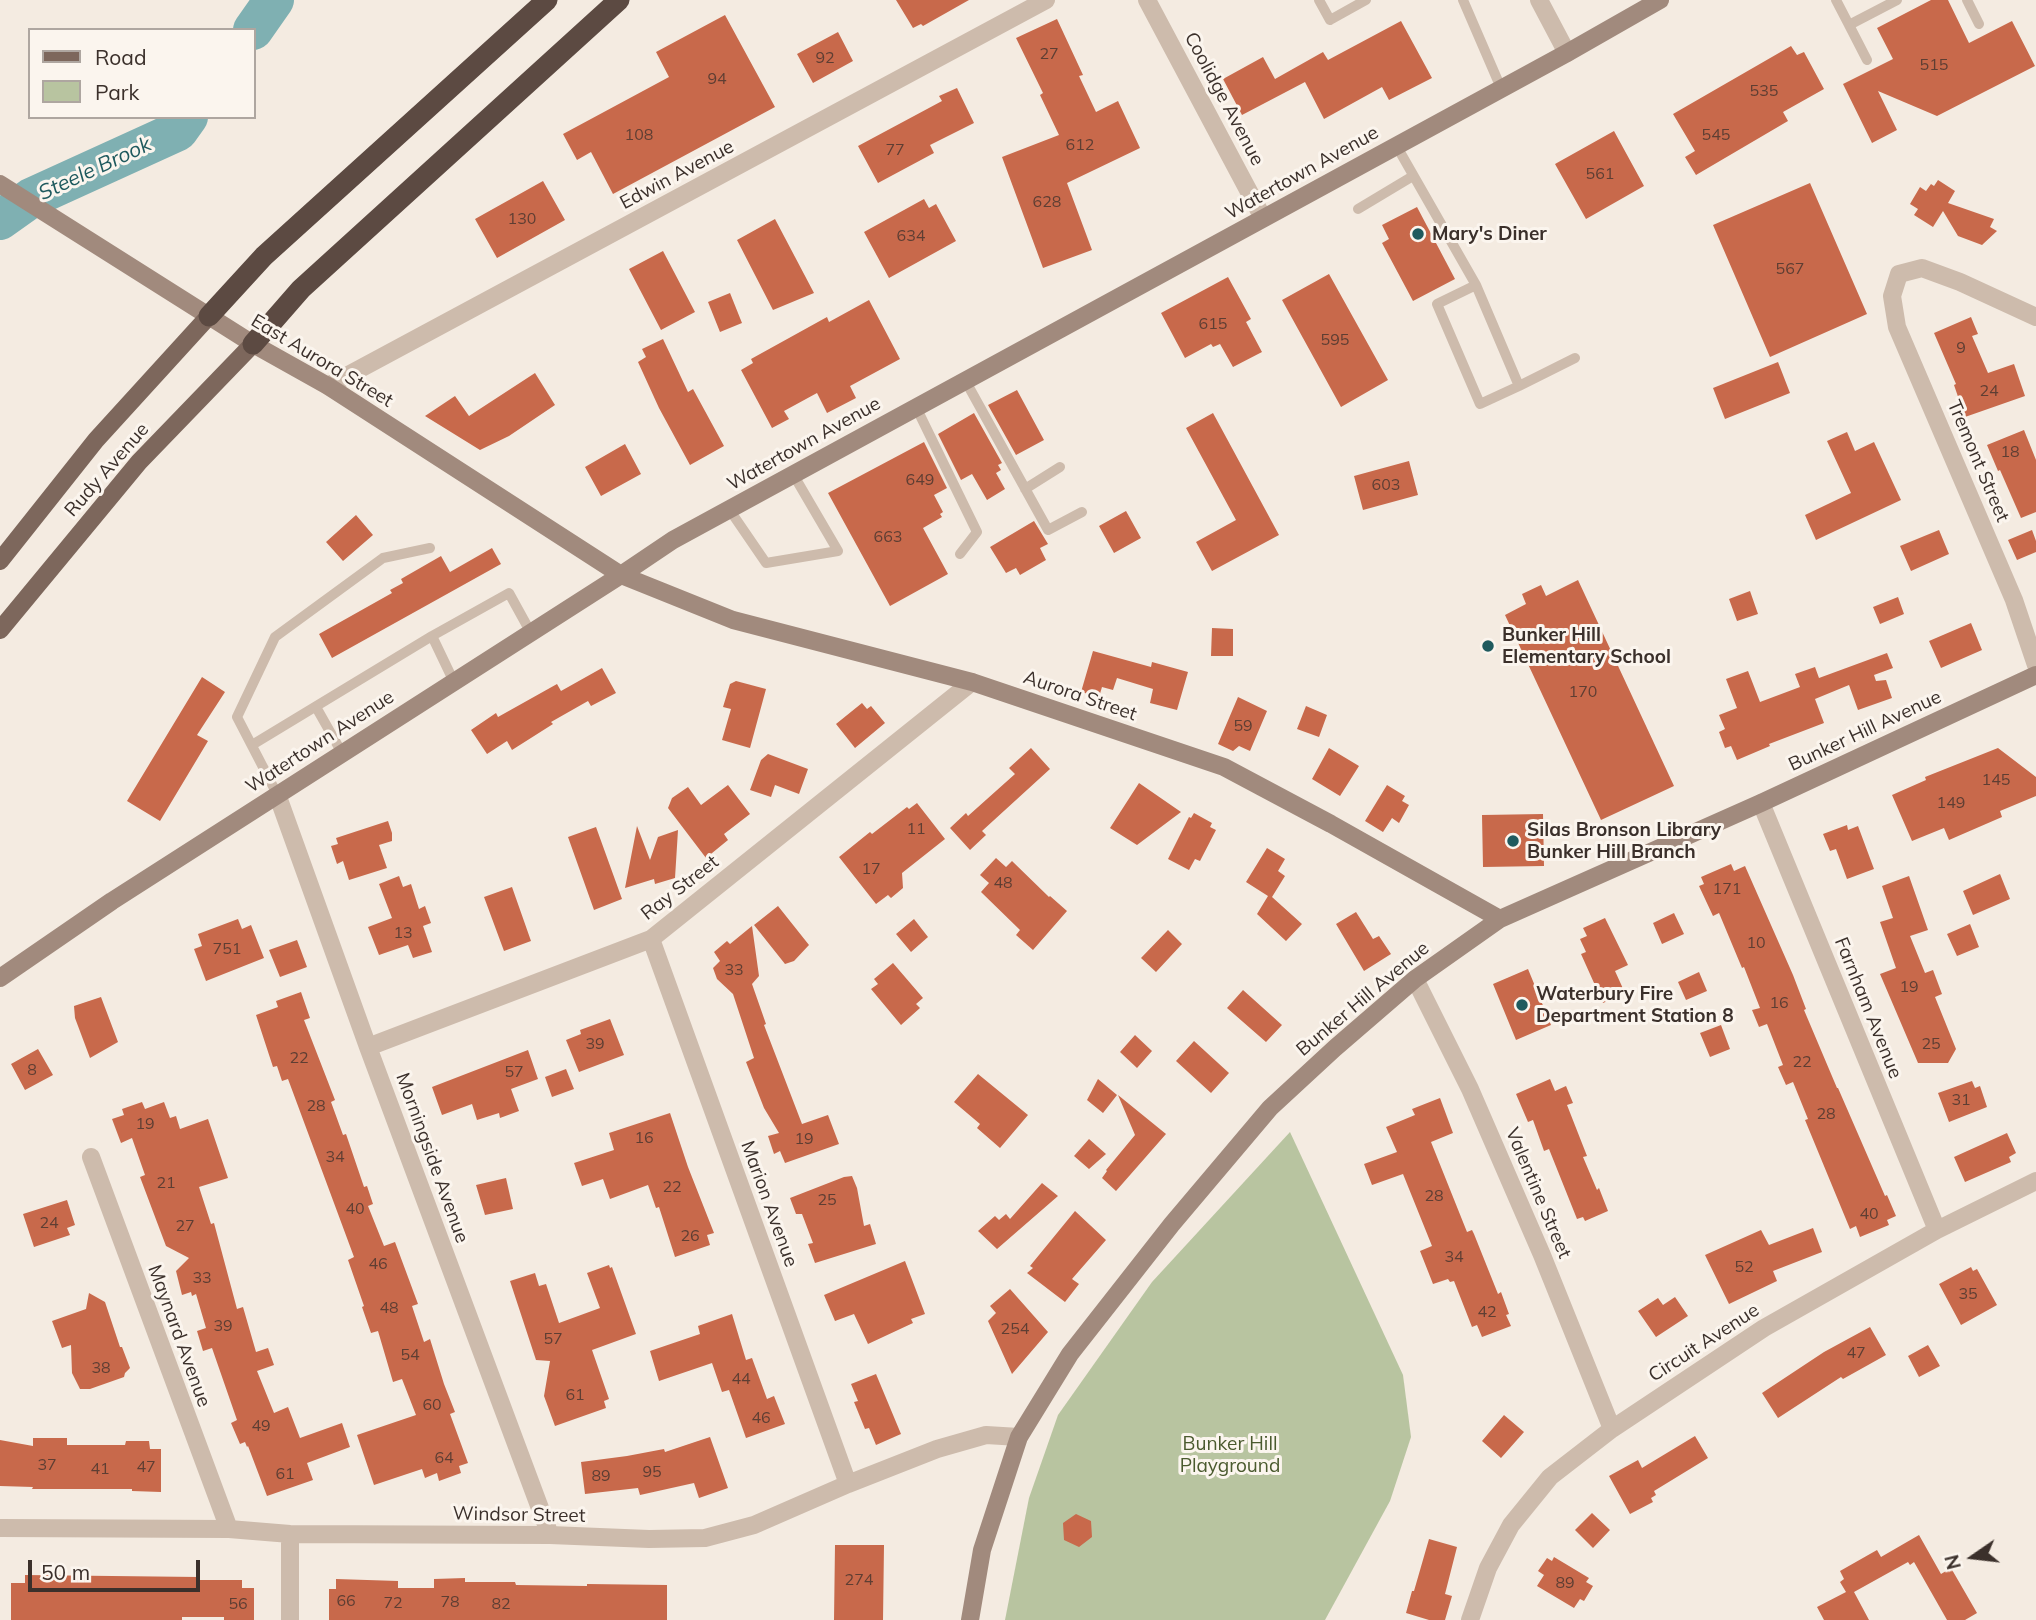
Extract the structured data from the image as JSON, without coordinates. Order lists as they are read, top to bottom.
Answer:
{
  "streets": {
    "main road": [
      "Watertown Avenue",
      "East Aurora Street",
      "Rudy Avenue",
      "Aurora Street",
      "Bunker Hill Avenue"
    ],
    "street": [
      "Coolidge Avenue",
      "Edwin Avenue",
      "Tremont Street",
      "Ray Street",
      "Farnham Avenue",
      "Morningside Avenue",
      "Valentine Street",
      "Marion Avenue",
      "Maynard Avenue",
      "Circuit Avenue",
      "Windsor Street"
    ]
  },
  "crossings": [
    ["Coolidge Avenue", "Watertown Avenue"],
    ["Watertown Avenue", "East Aurora Street"],
    ["Watertown Avenue", "Aurora Street"],
    ["Watertown Avenue", "Morningside Avenue"],
    ["Edwin Avenue", "East Aurora Street"],
    ["East Aurora Street", "Rudy Avenue"],
    ["East Aurora Street", "Aurora Street"],
    ["Aurora Street", "Bunker Hill Avenue"],
    ["Aurora Street", "Ray Street"],
    ["Bunker Hill Avenue", "Farnham Avenue"],
    ["Bunker Hill Avenue", "Valentine Street"],
    ["Bunker Hill Avenue", "Windsor Street"],
    ["Ray Street", "Morningside Avenue"],
    ["Ray Street", "Marion Avenue"],
    ["Farnham Avenue", "Circuit Avenue"],
    ["Morningside Avenue", "Windsor Street"],
    ["Valentine Street", "Circuit Avenue"],
    ["Marion Avenue", "Windsor Street"],
    ["Maynard Avenue", "Windsor Street"]
  ],
  "water": ["Steele Brook"],
  "parks": ["Bunker Hill Playground"],
  "places": [
    "Mary's Diner",
    "Bunker Hill Elementary School",
    "Silas Bronson Library Bunker Hill Branch",
    "Waterbury Fire Department Station 8"
  ],
  "house_numbers": [
    "27",
    "92",
    "515",
    "94",
    "535",
    "108",
    "545",
    "612",
    "77",
    "561",
    "628",
    "130",
    "634",
    "567",
    "615",
    "595",
    "9",
    "24",
    "18",
    "649",
    "603",
    "663",
    "170",
    "59",
    "145",
    "149",
    "11",
    "17",
    "48",
    "171",
    "13",
    "10",
    "751",
    "33",
    "19",
    "16",
    "39",
    "25",
    "22",
    "22",
    "8",
    "57",
    "31",
    "28",
    "28",
    "19",
    "16",
    "19",
    "34",
    "21",
    "22",
    "28",
    "25",
    "40",
    "40",
    "24",
    "27",
    "26",
    "34",
    "46",
    "52",
    "33",
    "35",
    "48",
    "42",
    "39",
    "254",
    "57",
    "47",
    "54",
    "38",
    "44",
    "61",
    "60",
    "46",
    "49",
    "64",
    "37",
    "47",
    "41",
    "95",
    "61",
    "89",
    "274",
    "89",
    "66",
    "78",
    "72",
    "56",
    "82"
  ],
  "legend": ["Road", "Park"],
  "scale_bar": "50 m",
  "north": "left"
}
